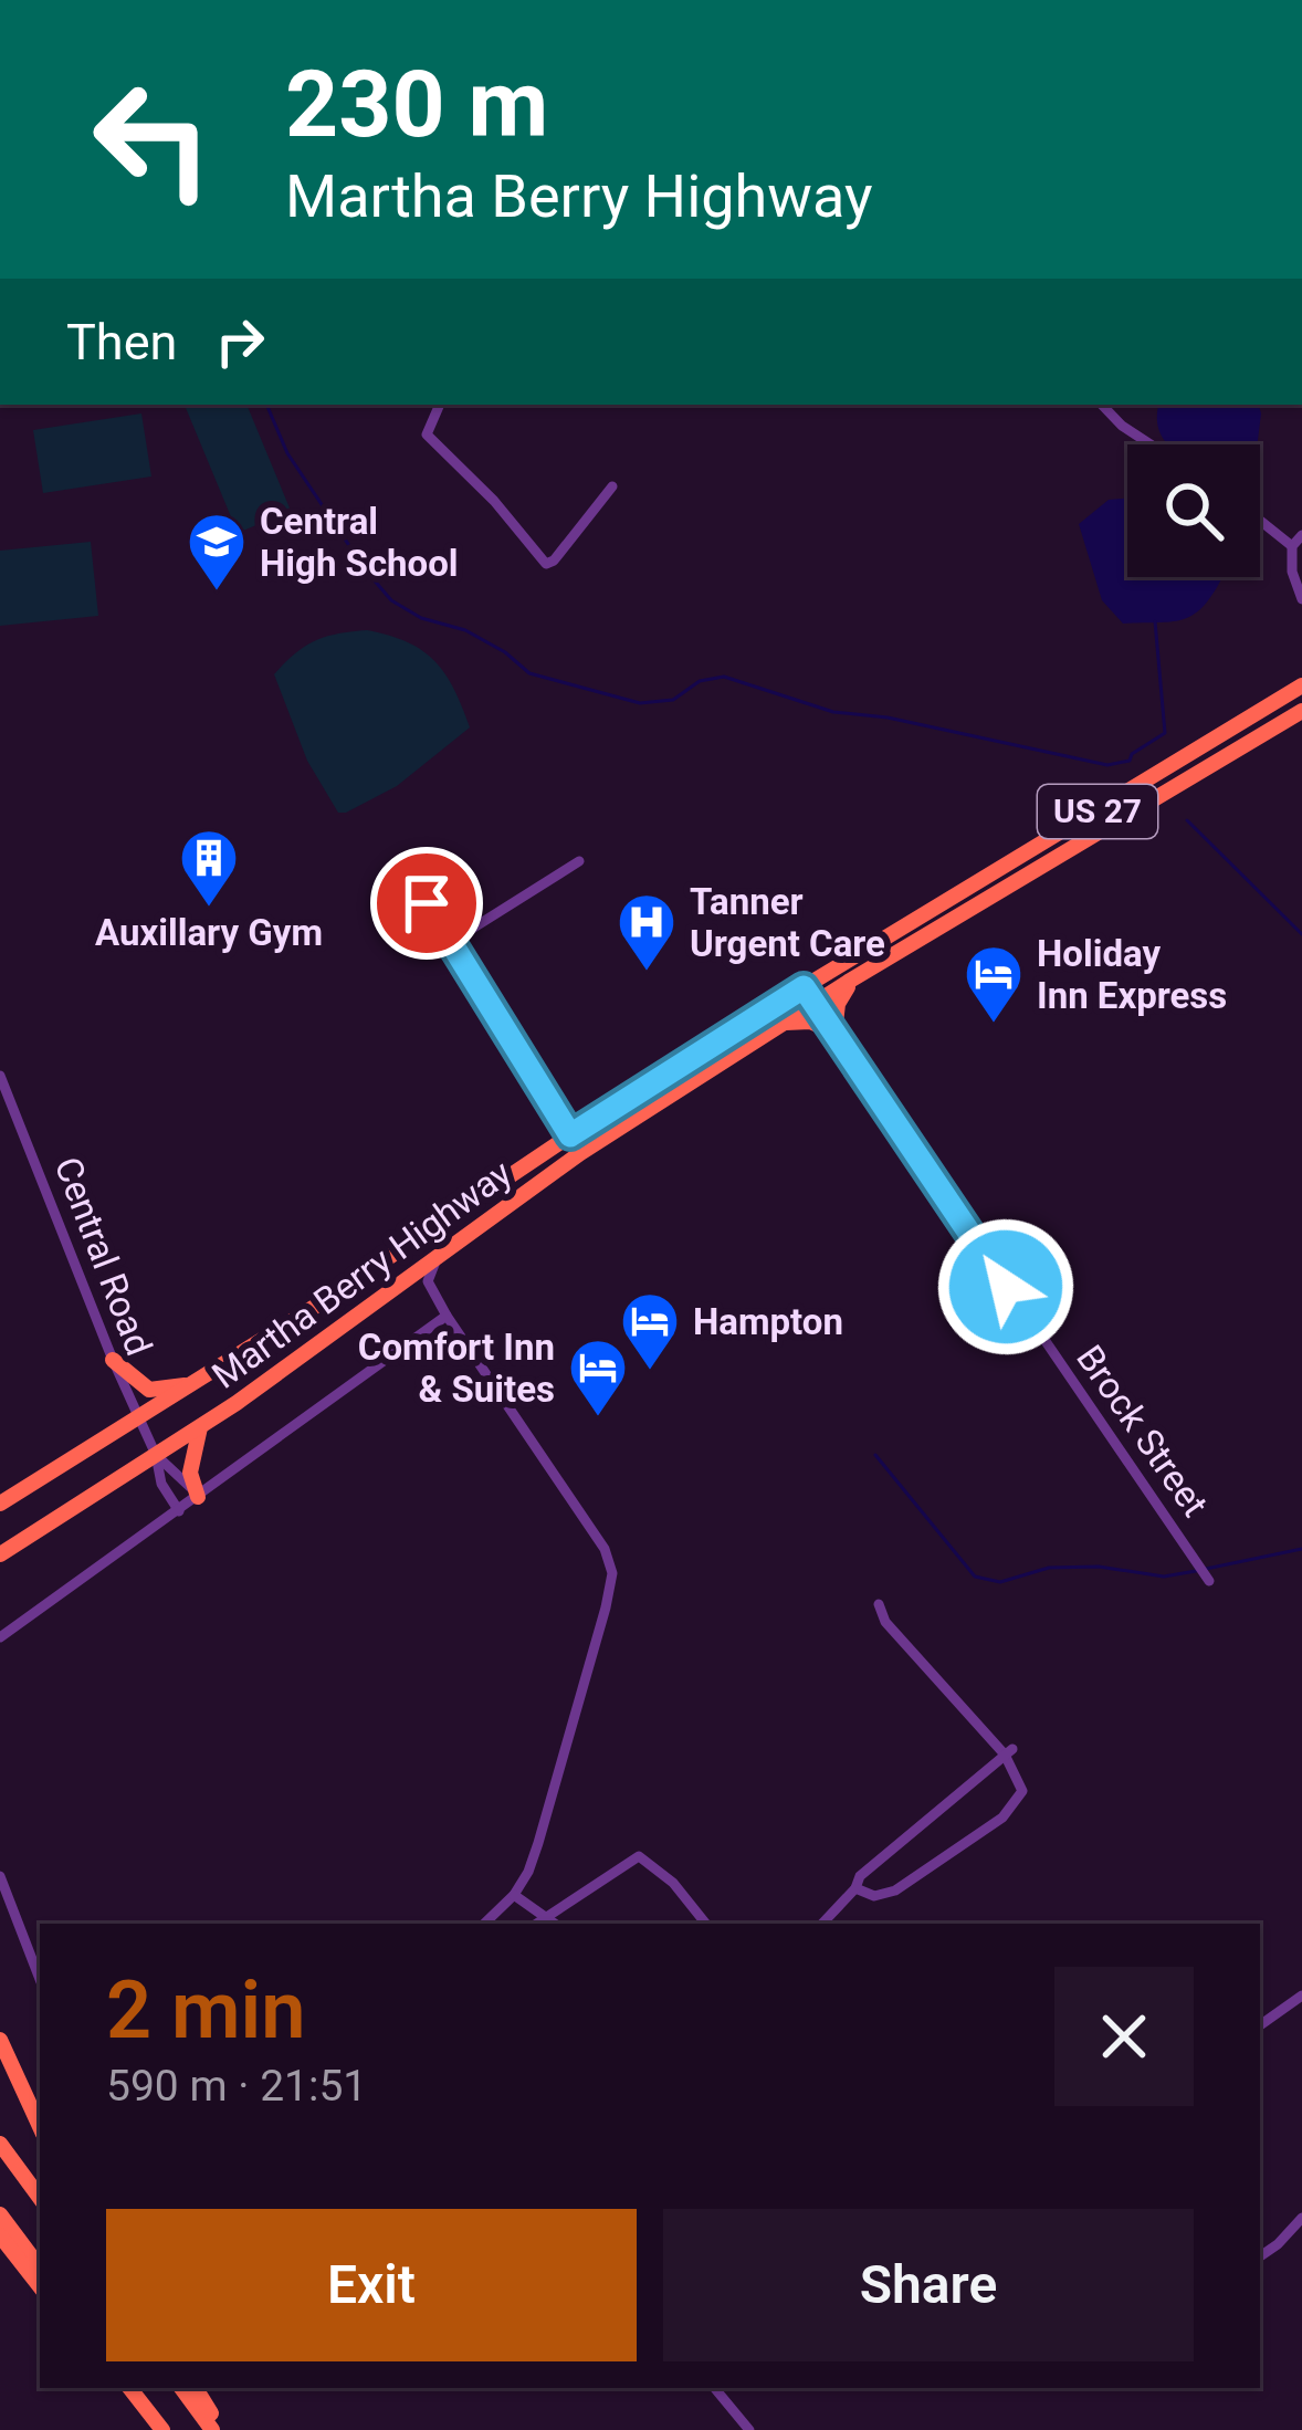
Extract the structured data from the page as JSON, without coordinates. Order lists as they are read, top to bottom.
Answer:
{
  "streets": {
    "highway": ["US 27", "Martha Berry Highway"],
    "street": ["Central Road", "Brock Street"]
  },
  "crossings": [
    ["Central Road", "Martha Berry Highway"],
    ["Martha Berry Highway", "Brock Street"]
  ],
  "places": {
    "school or university": ["Central High School"],
    "building": ["Auxillary Gym"],
    "hospital": ["Tanner Urgent Care"],
    "hotel": ["Holiday Inn Express", "Hampton", "Comfort Inn & Suites"]
  },
  "page": {
    "turn": ["230 m", "Martha Berry Highway"],
    "then": "Then",
    "heading": ["2 min", "590 m · 21:51"],
    "buttons": ["Exit", "Share"]
  }
}
